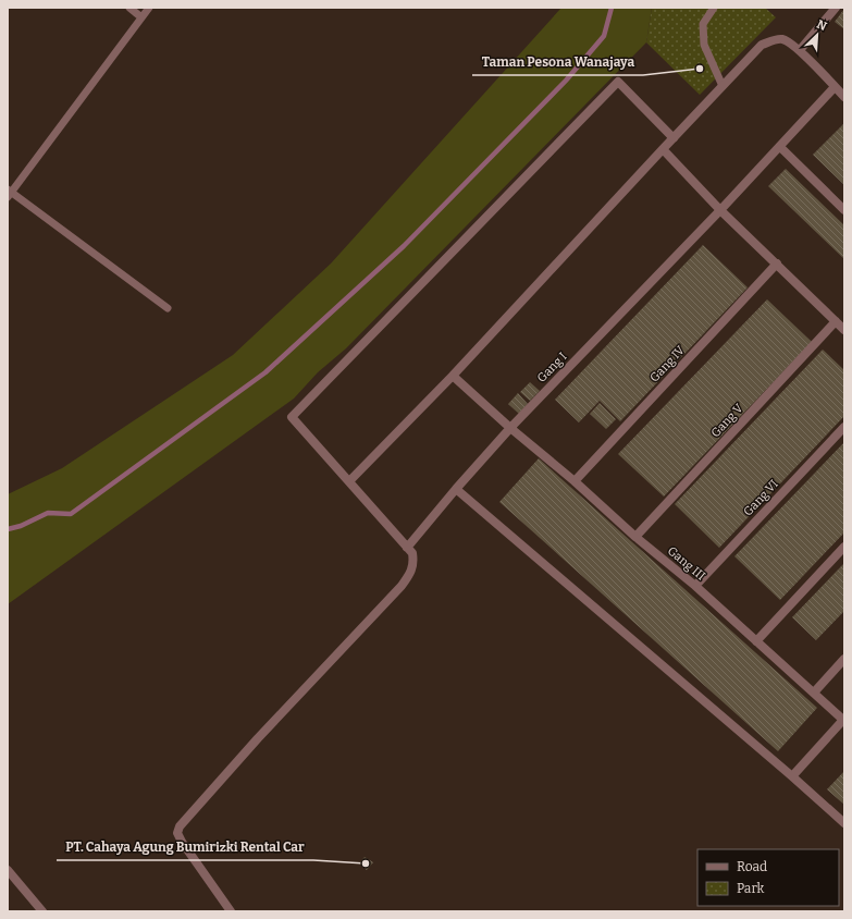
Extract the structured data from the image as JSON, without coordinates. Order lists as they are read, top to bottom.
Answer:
{
  "streets": {
    "street": [
      "Gang IV",
      "Gang I",
      "Gang V",
      "Gang VI",
      "Gang III"
    ]
  },
  "crossings": [
    ["Gang IV", "Gang III"],
    ["Gang I", "Gang III"],
    ["Gang V", "Gang III"],
    ["Gang VI", "Gang III"]
  ],
  "places": ["Taman Pesona Wanajaya", "PT. Cahaya Agung Bumirizki Rental Car"],
  "legend": ["Road", "Park"],
  "north": "top right"
}
